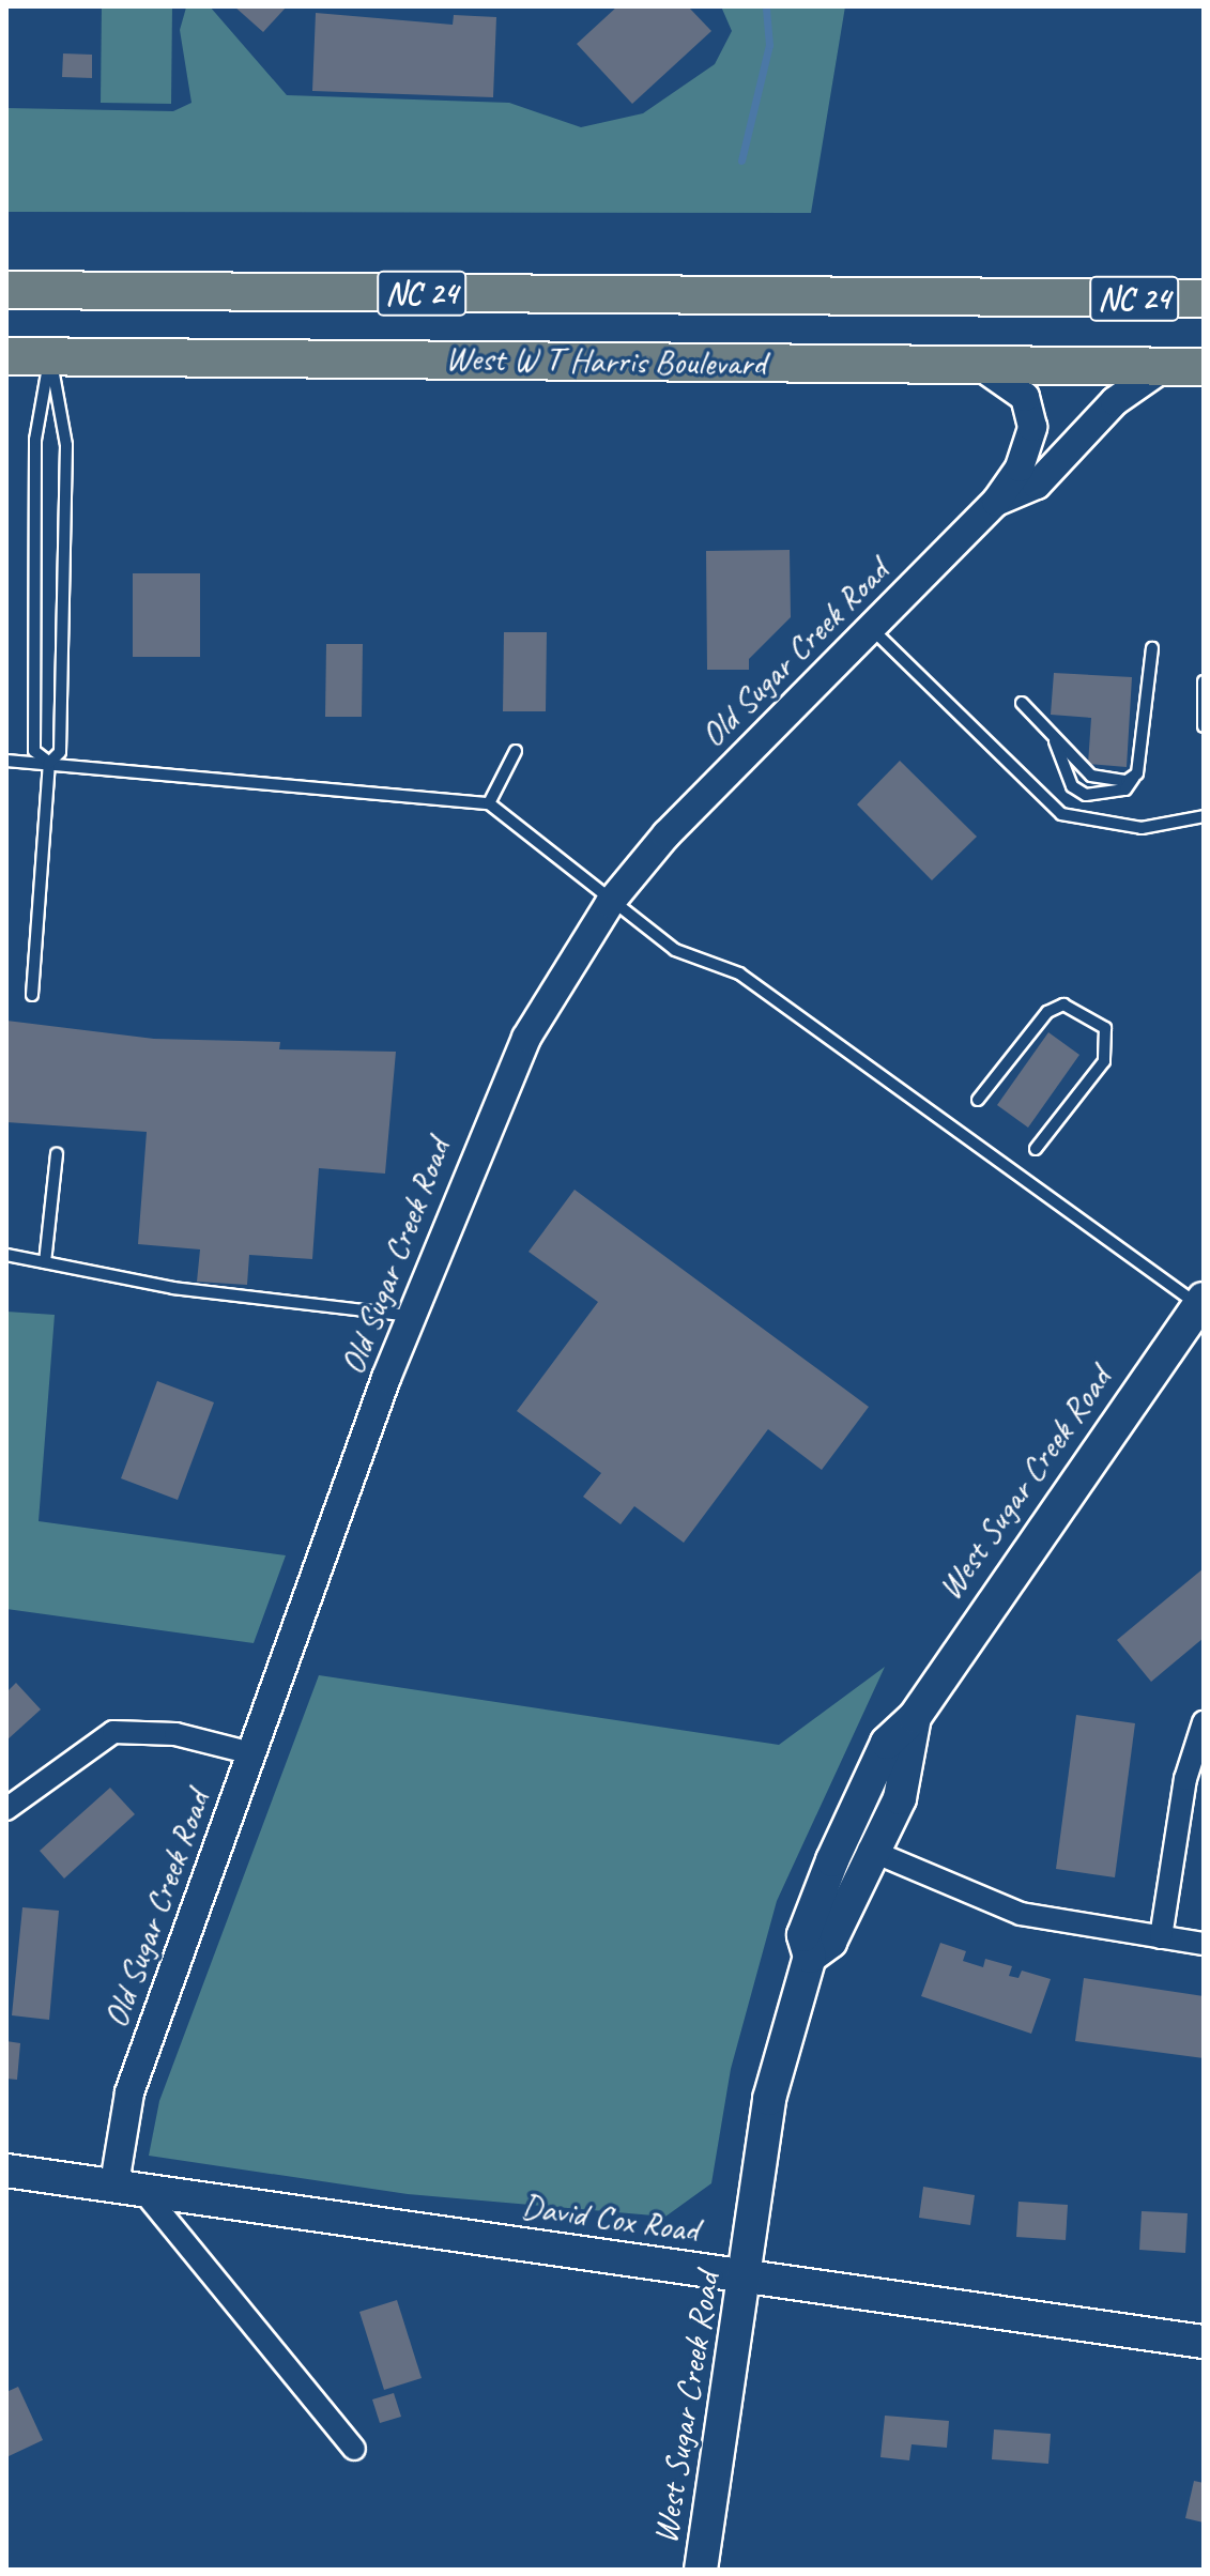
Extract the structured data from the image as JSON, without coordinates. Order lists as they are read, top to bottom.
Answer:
{
  "streets": {
    "main road": [
      "NC 24",
      "West W T Harris Boulevard",
      "West Sugar Creek Road",
      "David Cox Road"
    ],
    "street": ["Old Sugar Creek Road"]
  },
  "crossings": [
    ["West W T Harris Boulevard", "Old Sugar Creek Road"],
    ["Old Sugar Creek Road", "David Cox Road"],
    ["West Sugar Creek Road", "David Cox Road"]
  ]
}
